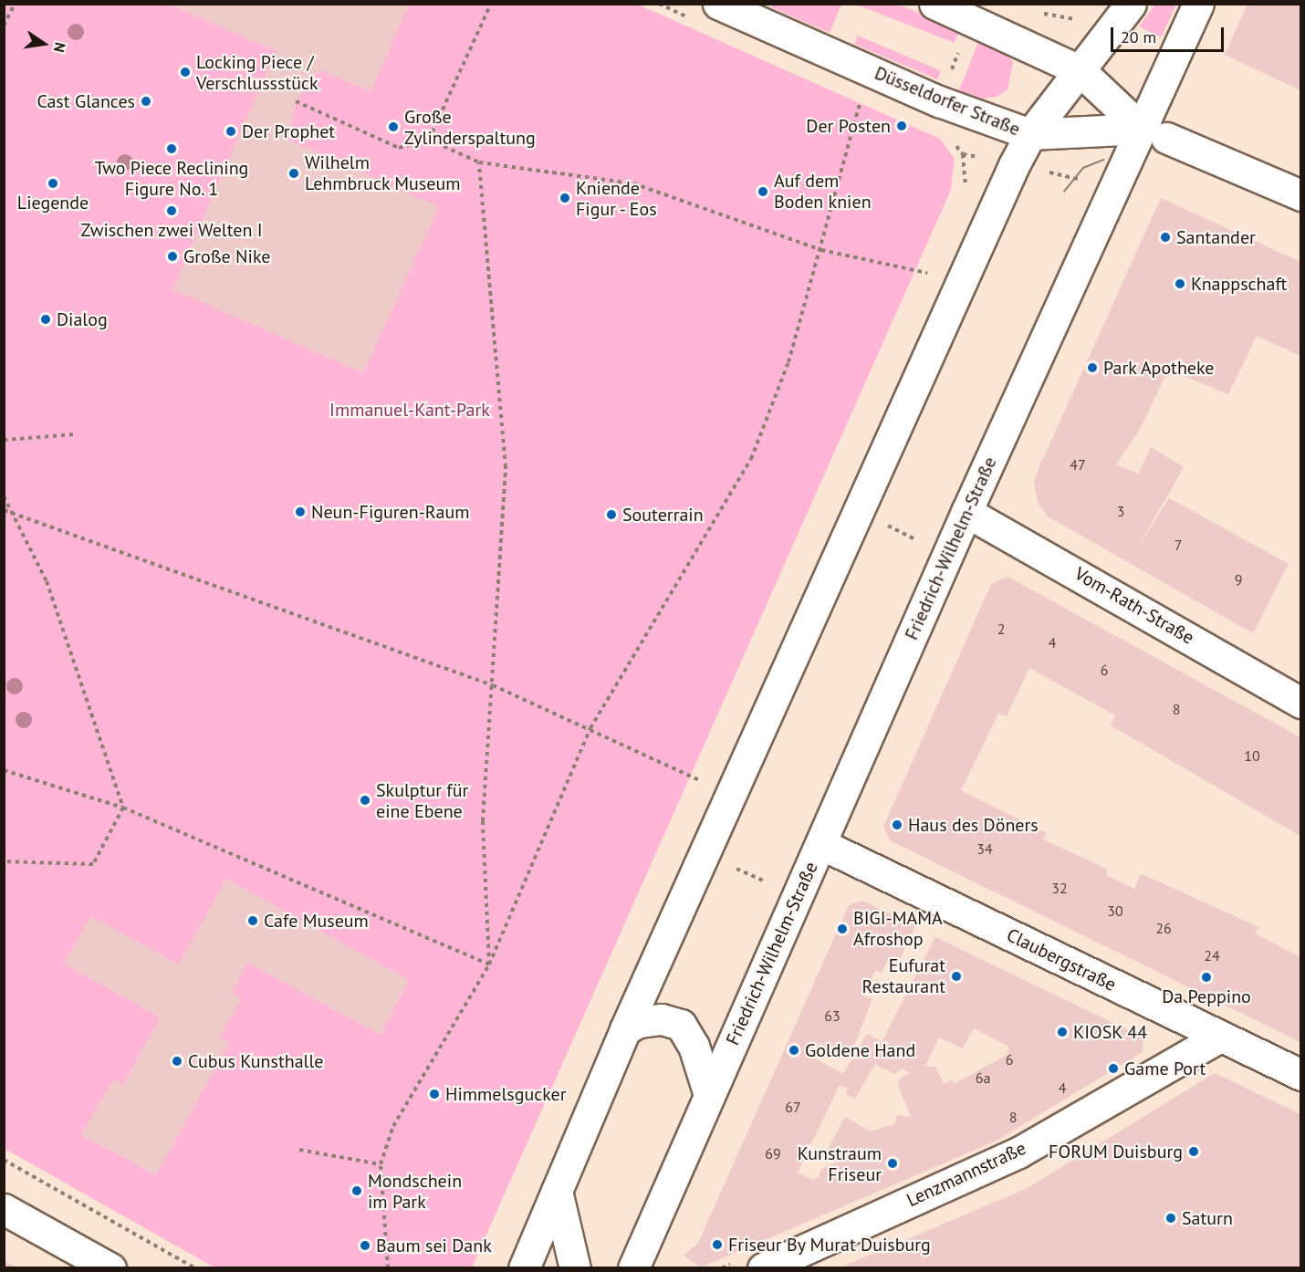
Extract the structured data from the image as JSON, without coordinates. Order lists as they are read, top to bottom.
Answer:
{
  "streets": {
    "main road": [
      "Düsseldorfer Straße",
      "Friedrich-Wilhelm-Straße",
      "Vom-Rath-Straße",
      "Claubergstraße",
      "Lenzmannstraße"
    ]
  },
  "crossings": [
    ["Düsseldorfer Straße", "Friedrich-Wilhelm-Straße"],
    ["Friedrich-Wilhelm-Straße", "Vom-Rath-Straße"],
    ["Friedrich-Wilhelm-Straße", "Claubergstraße"],
    ["Claubergstraße", "Lenzmannstraße"]
  ],
  "parks": ["Immanuel-Kant-Park"],
  "places": [
    "Locking Piece / Verschlussstück",
    "Cast Glances",
    "Der Posten",
    "Große Zylinderspaltung",
    "Der Prophet",
    "Two Piece Reclining Figure No. 1",
    "Wilhelm Lehmbruck Museum",
    "Liegende",
    "Auf dem Boden knien",
    "Kniende Figur - Eos",
    "Zwischen zwei Welten I",
    "Santander",
    "Große Nike",
    "Knappschaft",
    "Dialog",
    "Park Apotheke",
    "Neun-Figuren-Raum",
    "Souterrain",
    "Skulptur für eine Ebene",
    "Haus des Döners",
    "Cafe Museum",
    "BIGI-MAMA Afroshop",
    "Eufurat Restaurant",
    "Da Peppino",
    "KIOSK 44",
    "Goldene Hand",
    "Cubus Kunsthalle",
    "Game Port",
    "Himmelsgucker",
    "FORUM Duisburg",
    "Kunstraum Friseur",
    "Mondschein im Park",
    "Saturn",
    "Friseur By Murat Duisburg",
    "Baum sei Dank"
  ],
  "house_numbers": [
    "47",
    "3",
    "7",
    "9",
    "2",
    "4",
    "6",
    "8",
    "10",
    "34",
    "32",
    "30",
    "26",
    "24",
    "63",
    "6",
    "6a",
    "4",
    "67",
    "8",
    "69"
  ],
  "scale_bar": "20 m",
  "north": "right"
}
